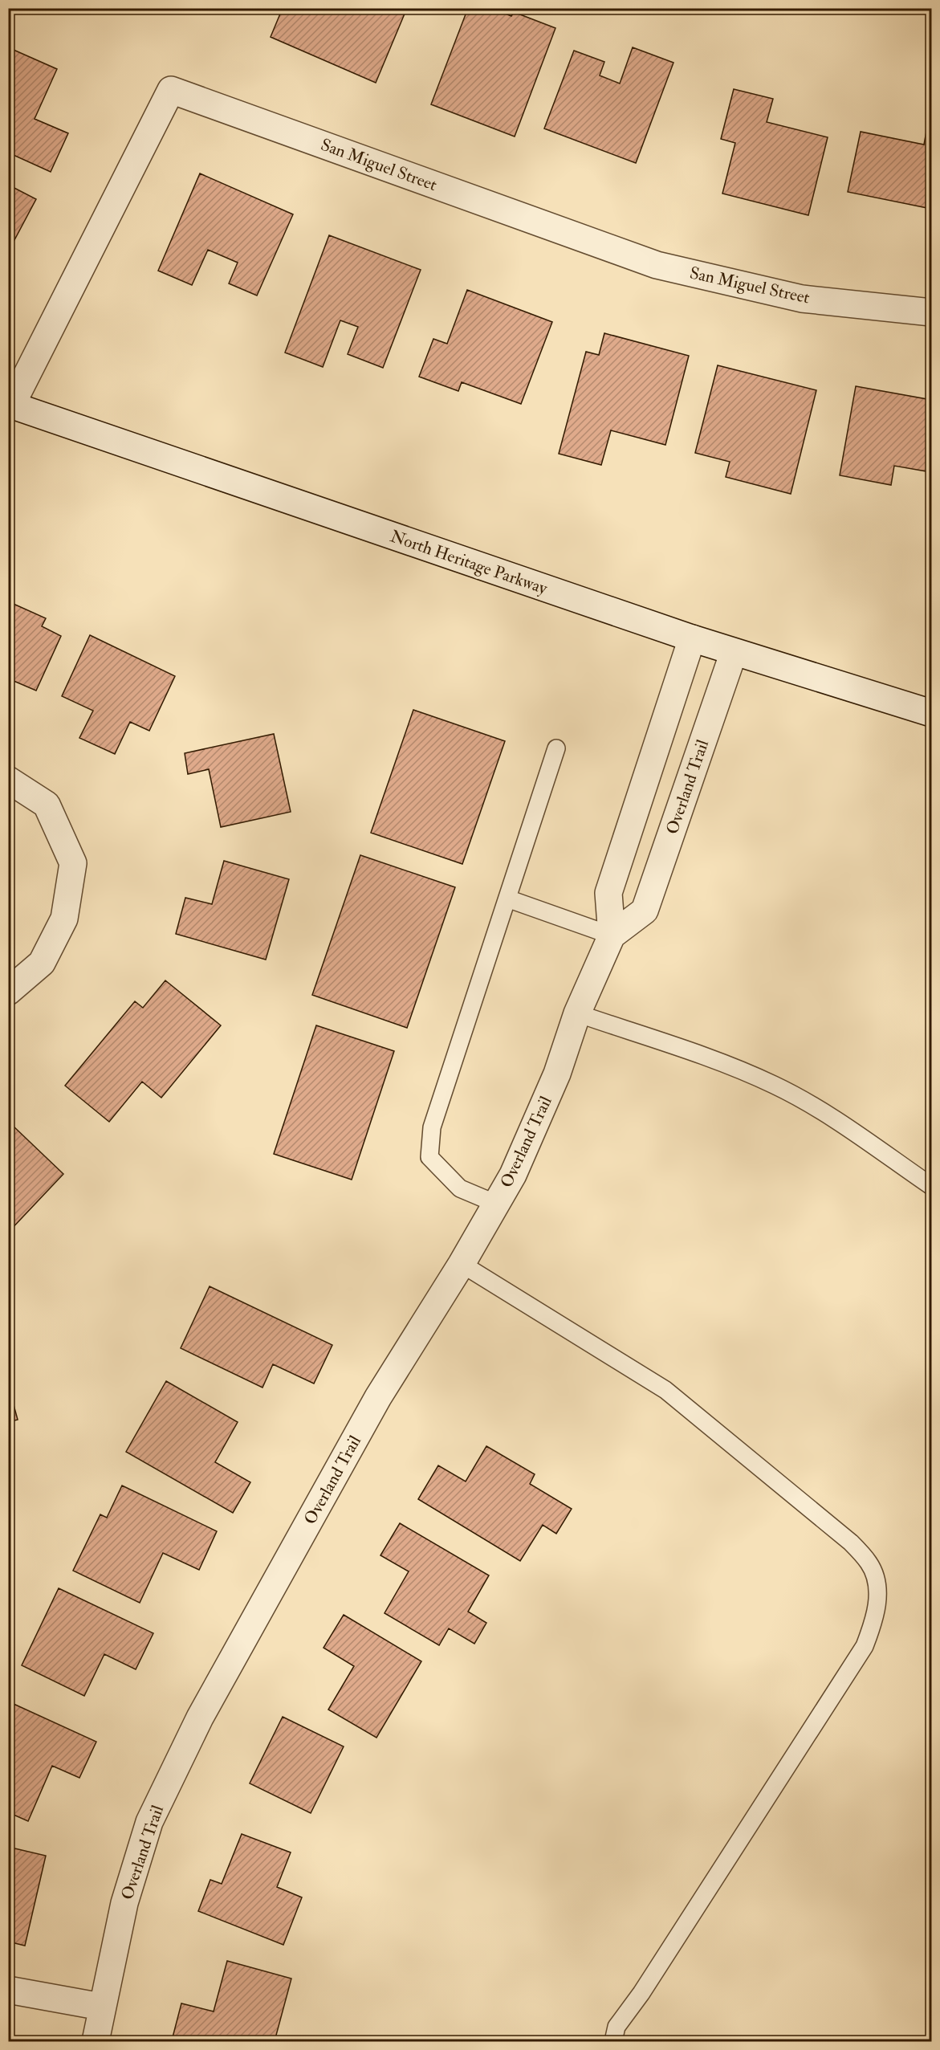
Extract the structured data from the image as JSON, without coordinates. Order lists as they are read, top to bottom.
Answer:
{
  "streets": {
    "street": ["San Miguel Street", "North Heritage Parkway", "Overland Trail"]
  },
  "crossings": [
    ["San Miguel Street", "North Heritage Parkway"],
    ["North Heritage Parkway", "Overland Trail"]
  ]
}
